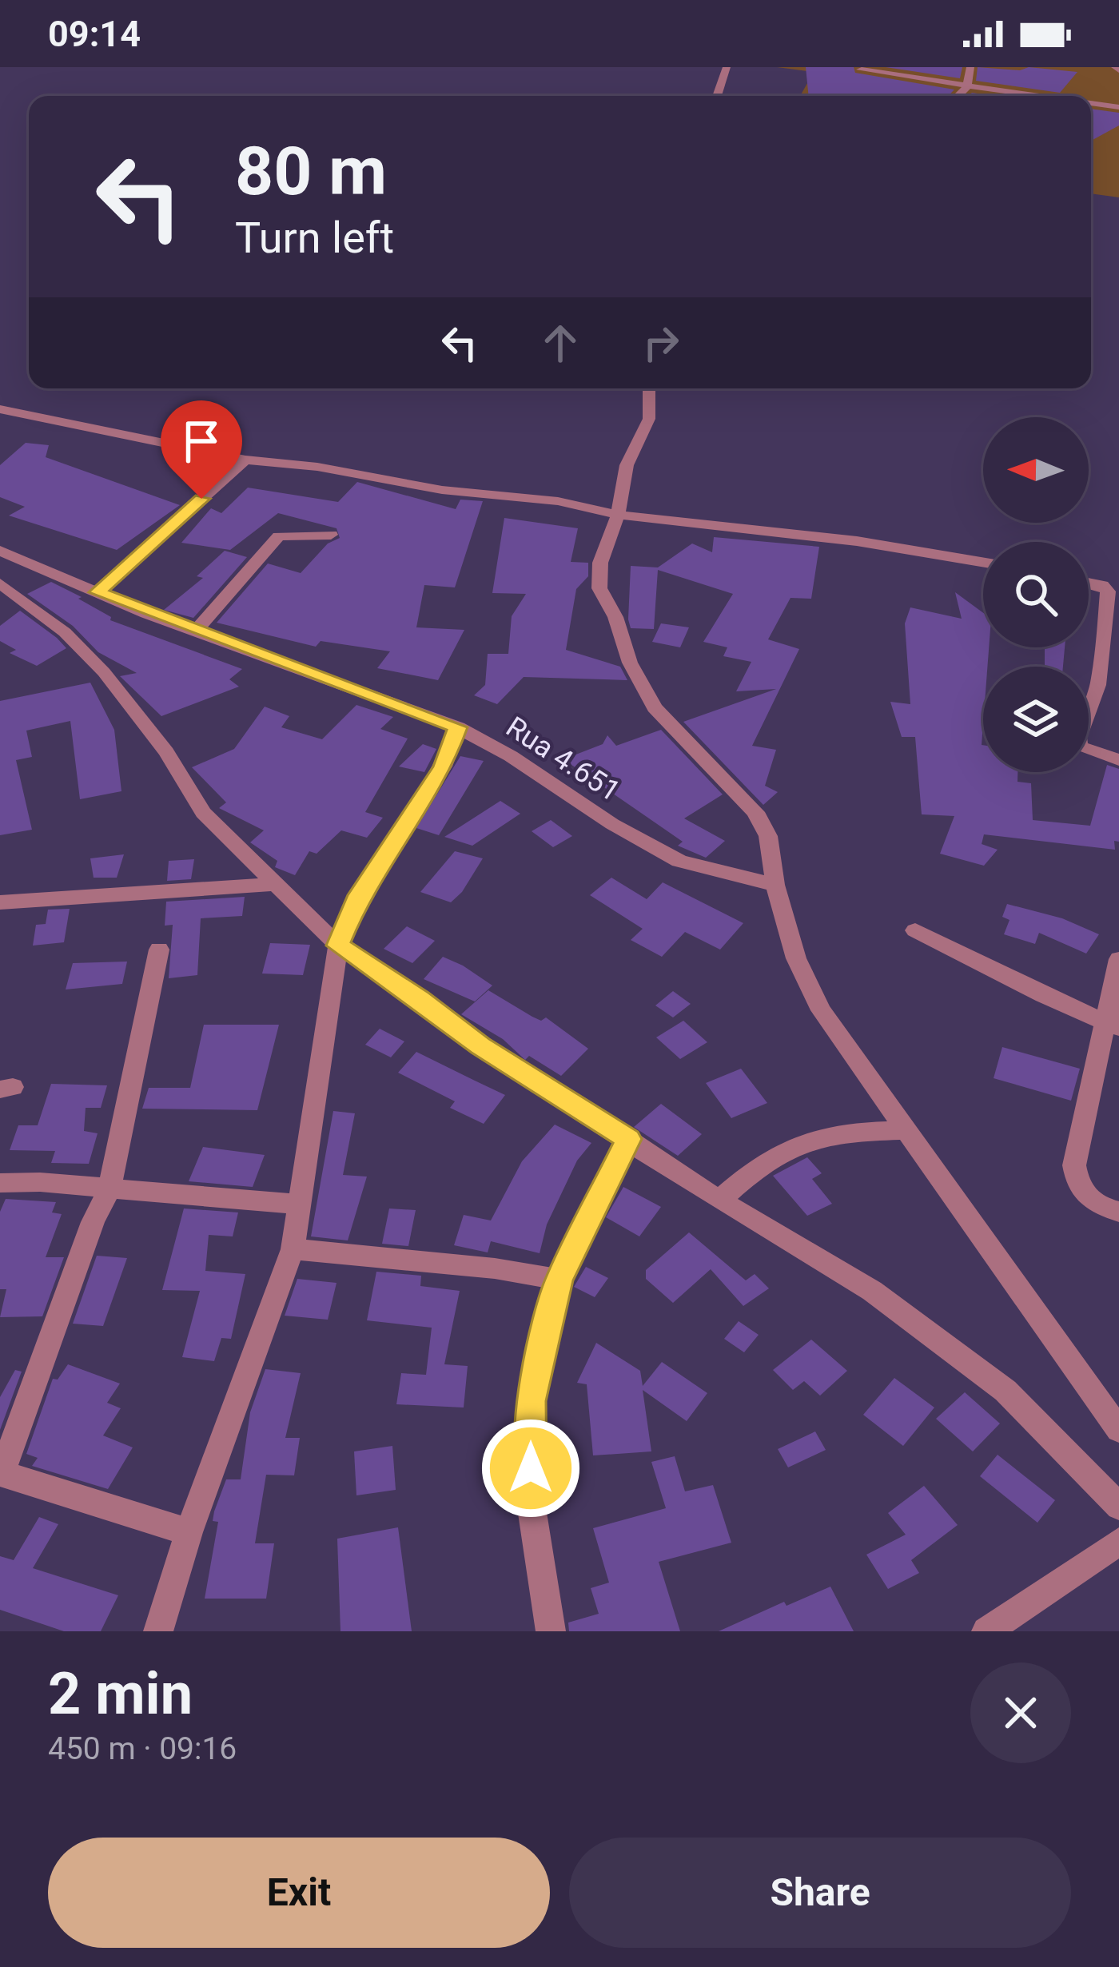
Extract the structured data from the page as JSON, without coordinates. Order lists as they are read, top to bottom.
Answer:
{
  "streets": {
    "street": ["Rua 4.651"]
  },
  "north": "left",
  "page": {
    "status": "09:14",
    "turn": ["80 m", "Turn left"],
    "heading": ["2 min", "450 m · 09:16"],
    "buttons": ["Exit", "Share"]
  }
}
